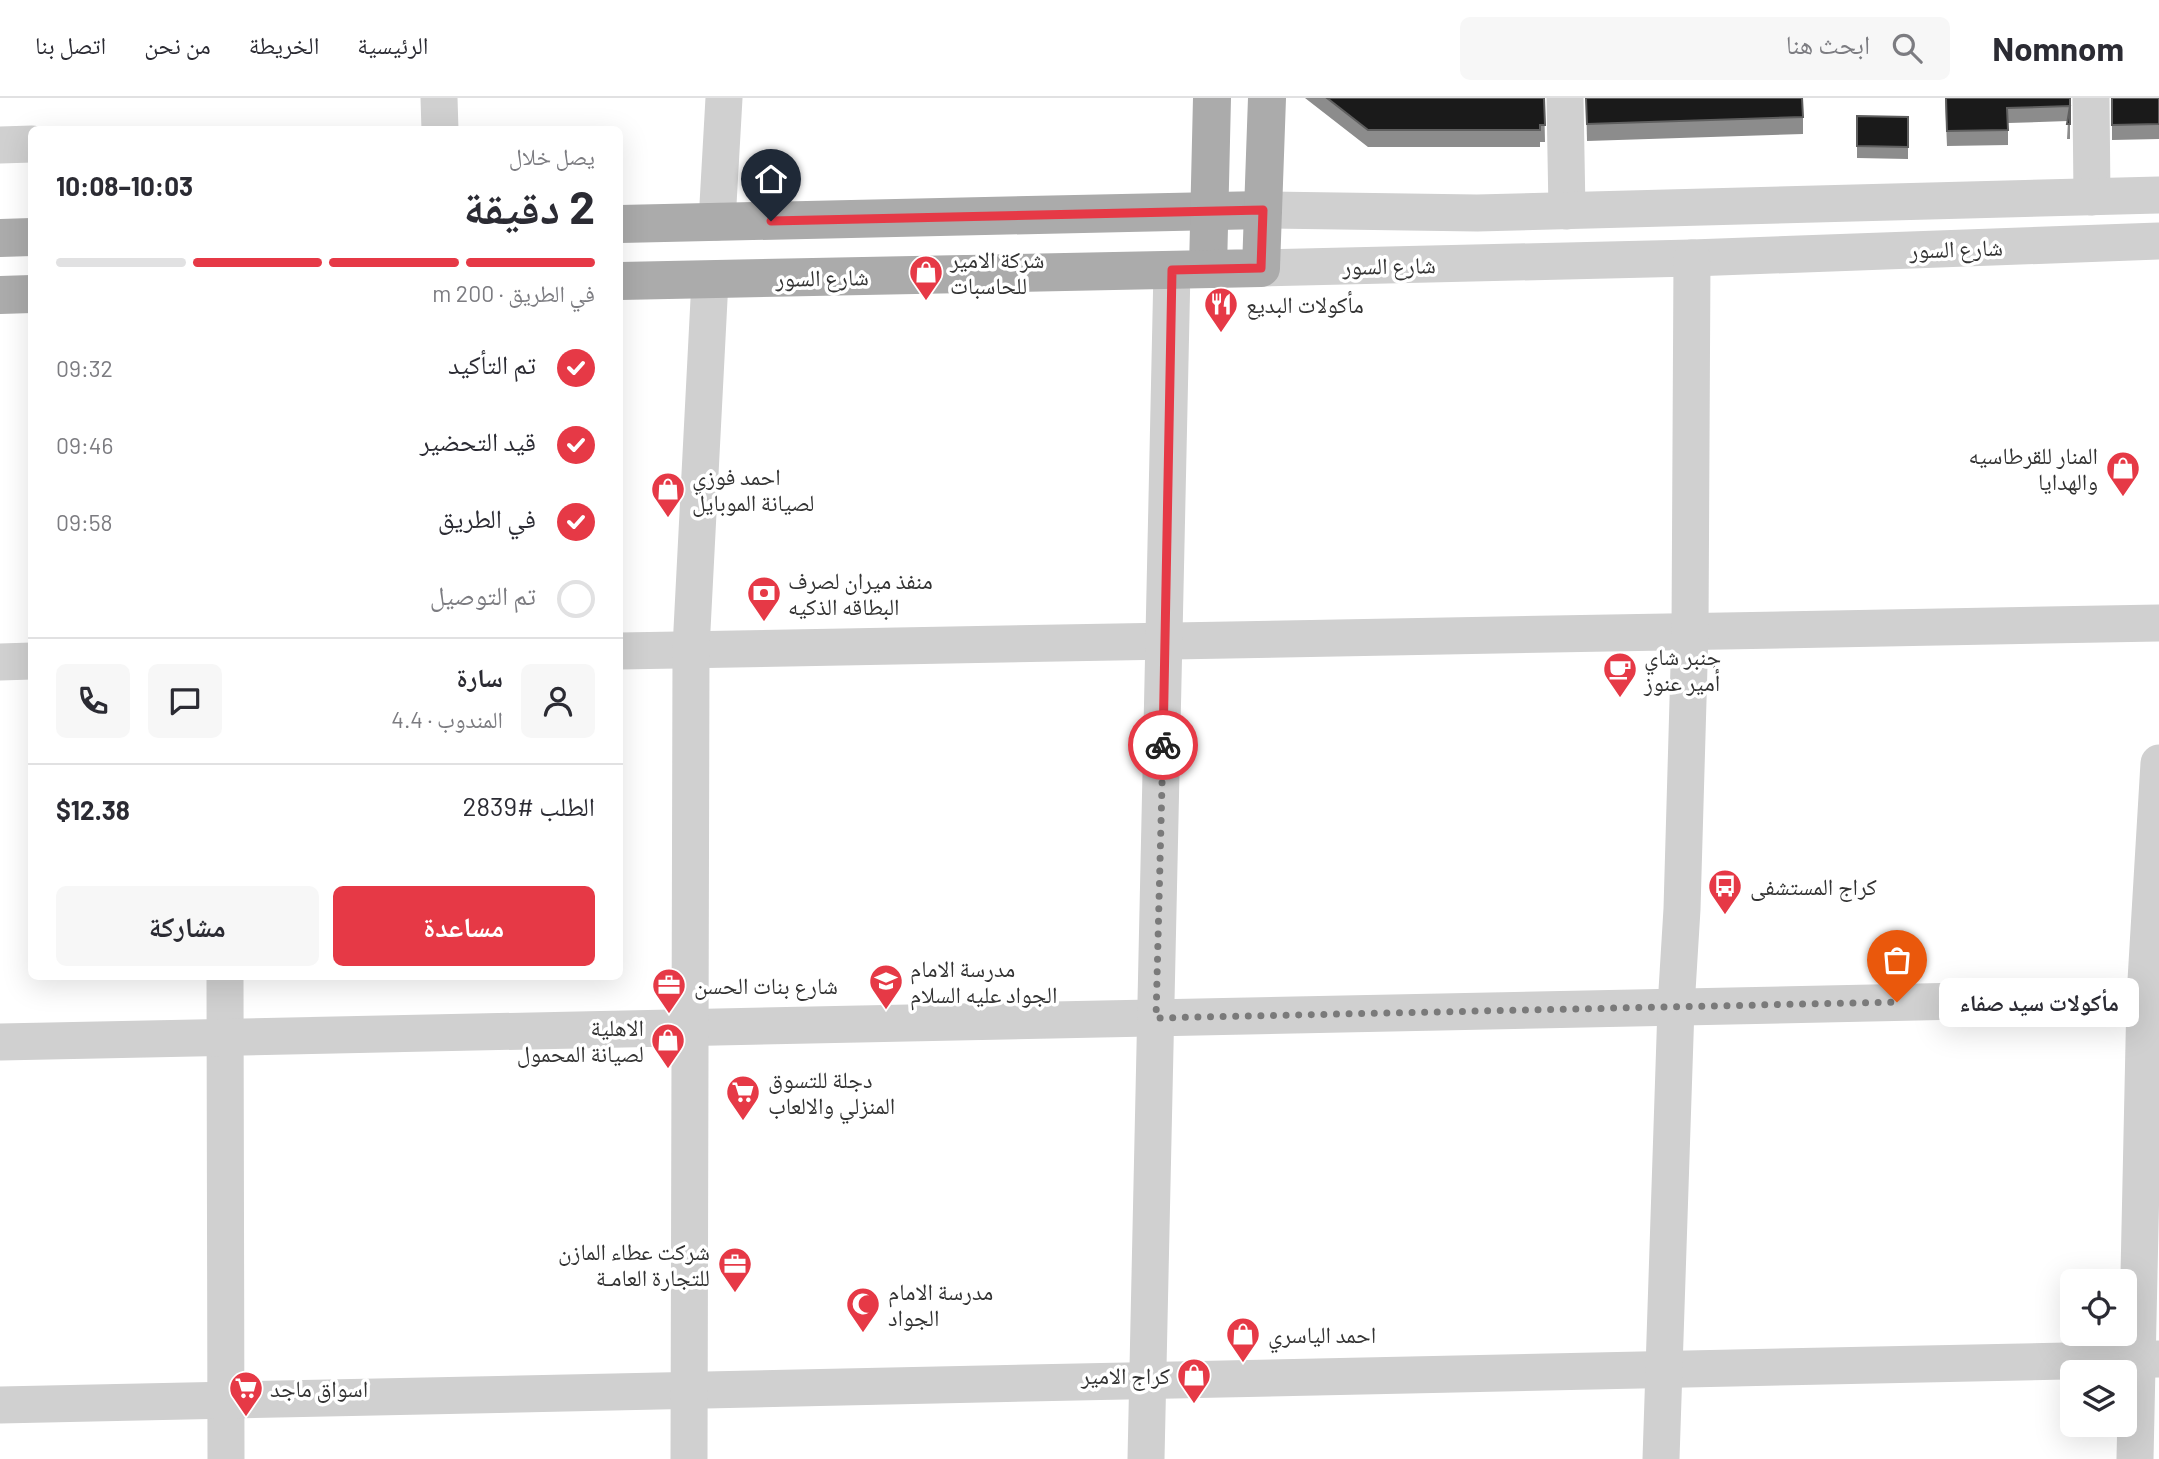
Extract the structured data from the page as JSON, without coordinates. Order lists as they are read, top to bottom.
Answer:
{
  "streets": {
    "main road": ["شارع السور"]
  },
  "places": {
    "shop": [
      "شركة الامير للحاسبات",
      "المنار للقرطاسيه والهدايا",
      "احمد فوزي لصيانة الموبايل",
      "الاهلية لصيانة المحمول",
      "احمد الياسري",
      "كراج الامير"
    ],
    "restaurant": ["مأكولات البديع"],
    "bank": ["منفذ ميران لصرف البطاقه الذكيه"],
    "cafe": ["جنبر شاي أمير عنوز"],
    "bus stop": ["كراج المستشفى"],
    "other": ["مأكولات سيد صفاء"],
    "school or university": ["مدرسة الامام الجواد عليه السلام"],
    "office": ["شارع بنات الحسن", "شركت عطاء المازن للتجارة العامـة"],
    "supermarket": ["دجلة للتسوق المنزلي والالعاب", "اسواق ماجد"],
    "mosque": ["مدرسة الامام الجواد"]
  },
  "page": {
    "header": "Nomnom",
    "search": "ابحث هنا",
    "nav": [
      "الرئيسية",
      "الخريطة",
      "من نحن",
      "اتصل بنا"
    ],
    "heading": ["2 دقيقة", "يصل خلال", "10:03–10:08"],
    "panel": [
      "سارة",
      "المندوب · 4.4",
      "الطلب #2839",
      "$12.38"
    ],
    "bar": "في الطريق · 200 m",
    "list": [
      ["تم التأكيد", "09:32"],
      ["قيد التحضير", "09:46"],
      ["في الطريق", "09:58"],
      "تم التوصيل"
    ],
    "buttons": ["مساعدة", "مشاركة"],
    "bubble": "مأكولات سيد صفاء"
  }
}
